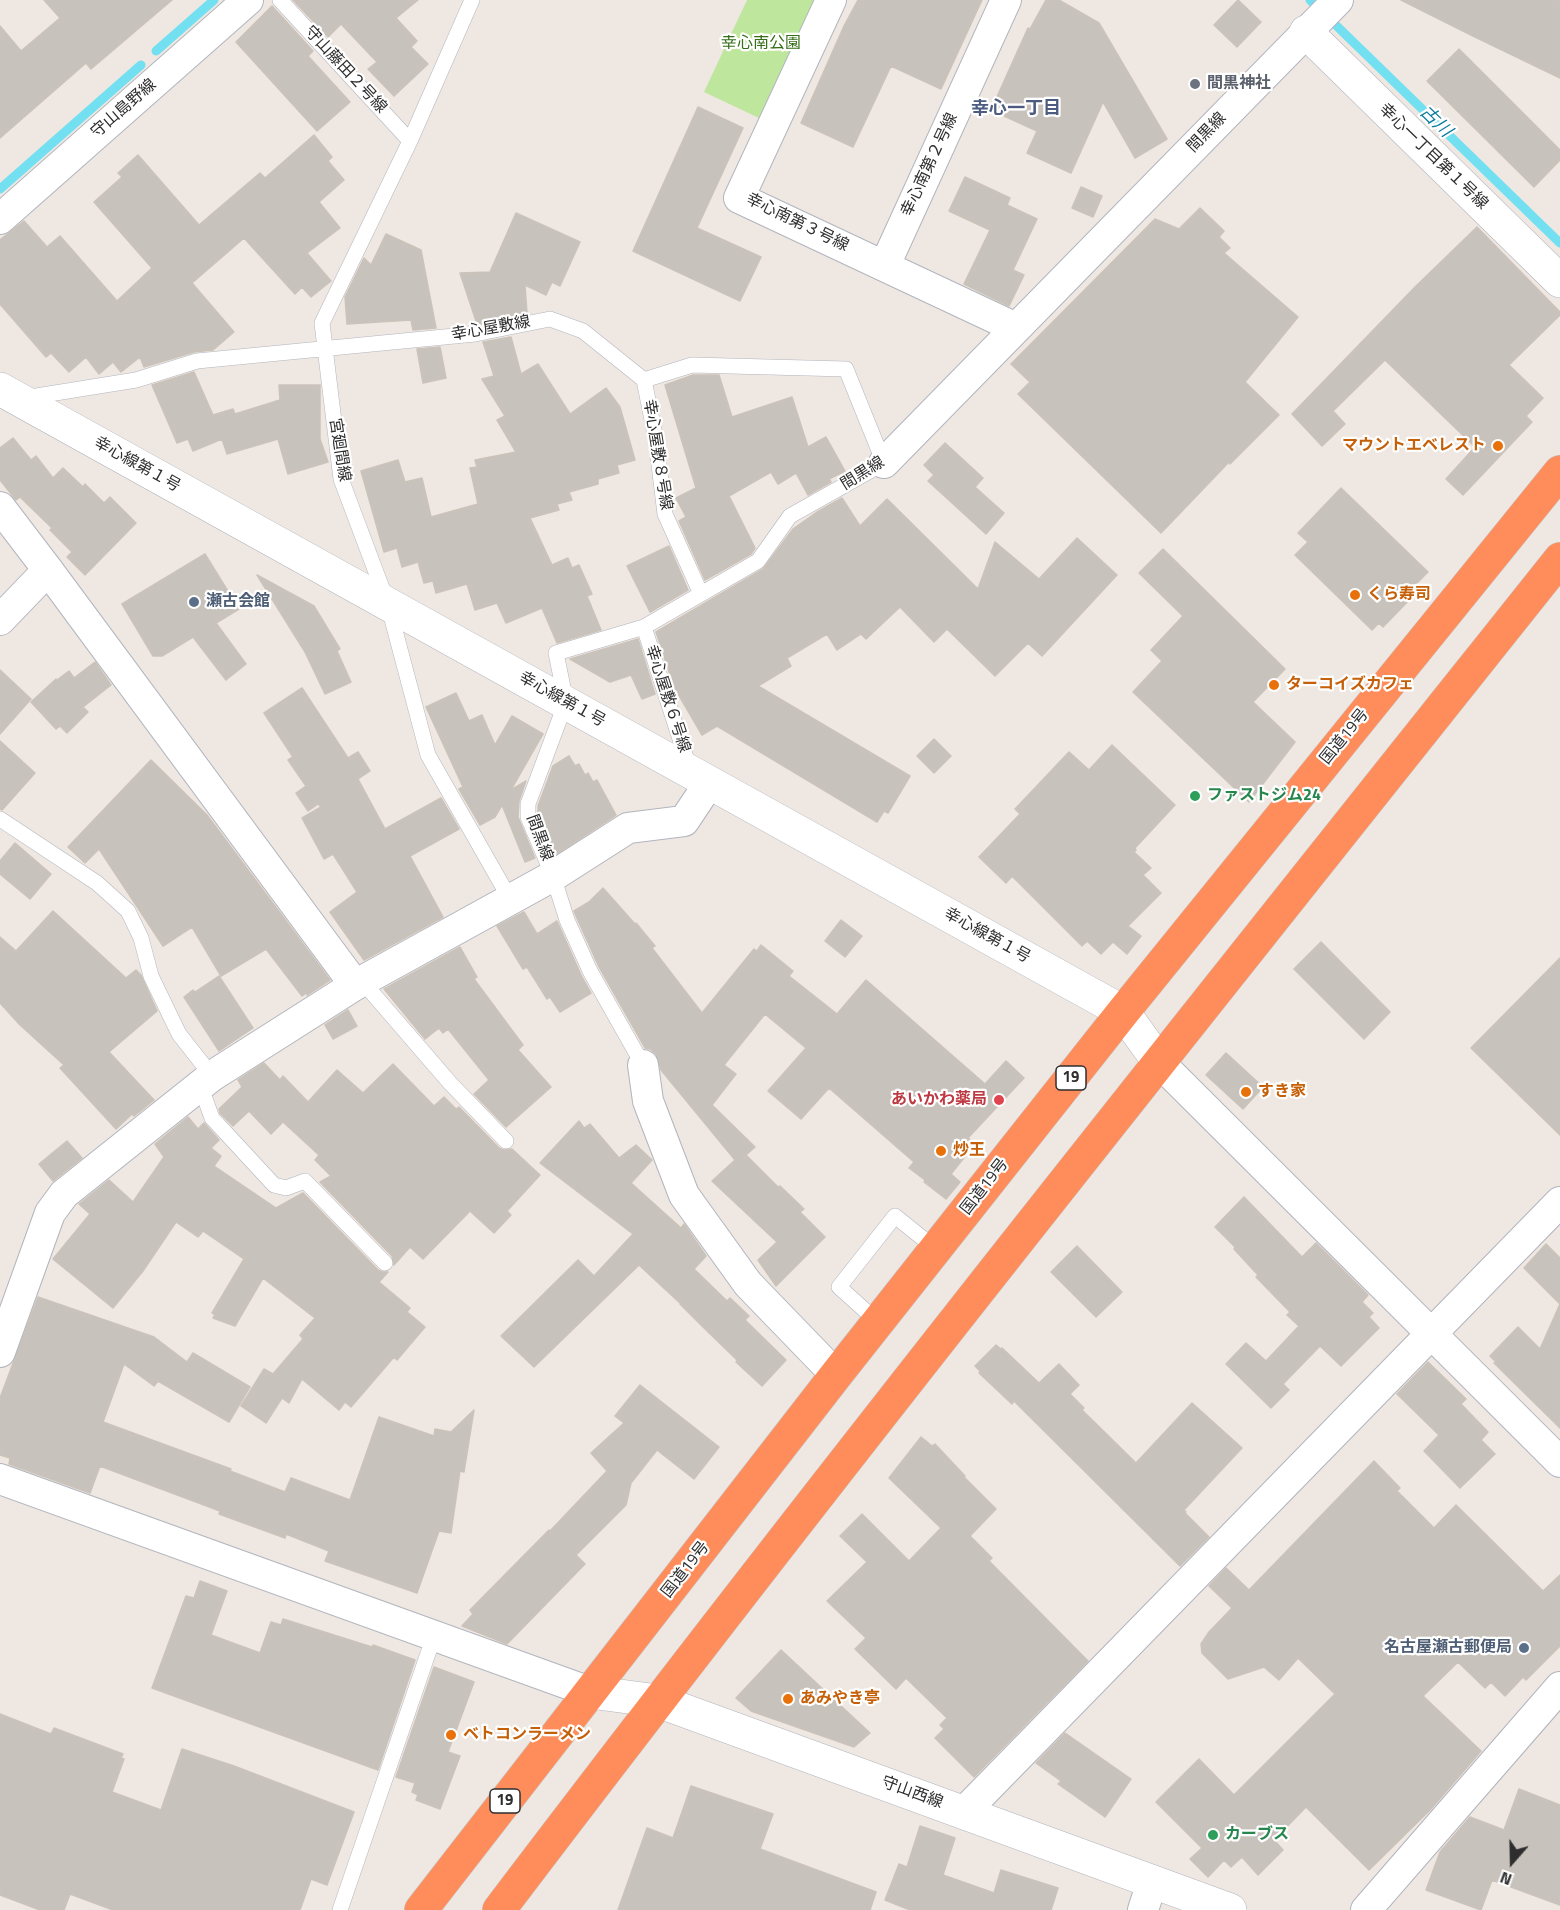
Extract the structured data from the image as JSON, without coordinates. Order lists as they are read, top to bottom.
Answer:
{
  "streets": {
    "highway": ["国道19号", "19"],
    "street": [
      "守山島野線",
      "間黒線",
      "幸心一丁目第１号線",
      "幸心南第２号線",
      "幸心南第３号線",
      "幸心線第１号",
      "守山西線"
    ],
    "lane": [
      "守山藤田２号線",
      "幸心屋敷線",
      "宮廻間線",
      "幸心屋敷８号線",
      "幸心屋敷６号線"
    ]
  },
  "crossings": [
    ["守山藤田２号線", "宮廻間線"],
    ["間黒線", "幸心一丁目第１号線"],
    ["間黒線", "幸心南第３号線"],
    ["間黒線", "幸心屋敷８号線"],
    ["間黒線", "幸心線第１号"],
    ["間黒線", "幸心屋敷６号線"],
    ["幸心南第２号線", "幸心南第３号線"],
    ["幸心屋敷線", "宮廻間線"],
    ["幸心屋敷線", "幸心屋敷８号線"],
    ["幸心屋敷線", "幸心線第１号"],
    ["宮廻間線", "幸心線第１号"],
    ["幸心線第１号", "幸心屋敷６号線"],
    ["幸心線第１号", "国道19号"],
    ["国道19号", "守山西線"]
  ],
  "districts": ["幸心一丁目"],
  "water": ["古川"],
  "parks": ["幸心南公園"],
  "places": [
    "間黒神社",
    "マウントエベレスト",
    "くら寿司",
    "瀬古会館",
    "ターコイズカフェ",
    "ファストジム24",
    "すき家",
    "あいかわ薬局",
    "炒王",
    "名古屋瀬古郵便局",
    "あみやき亭",
    "ベトコンラーメン",
    "カーブス"
  ],
  "north": "bottom"
}
